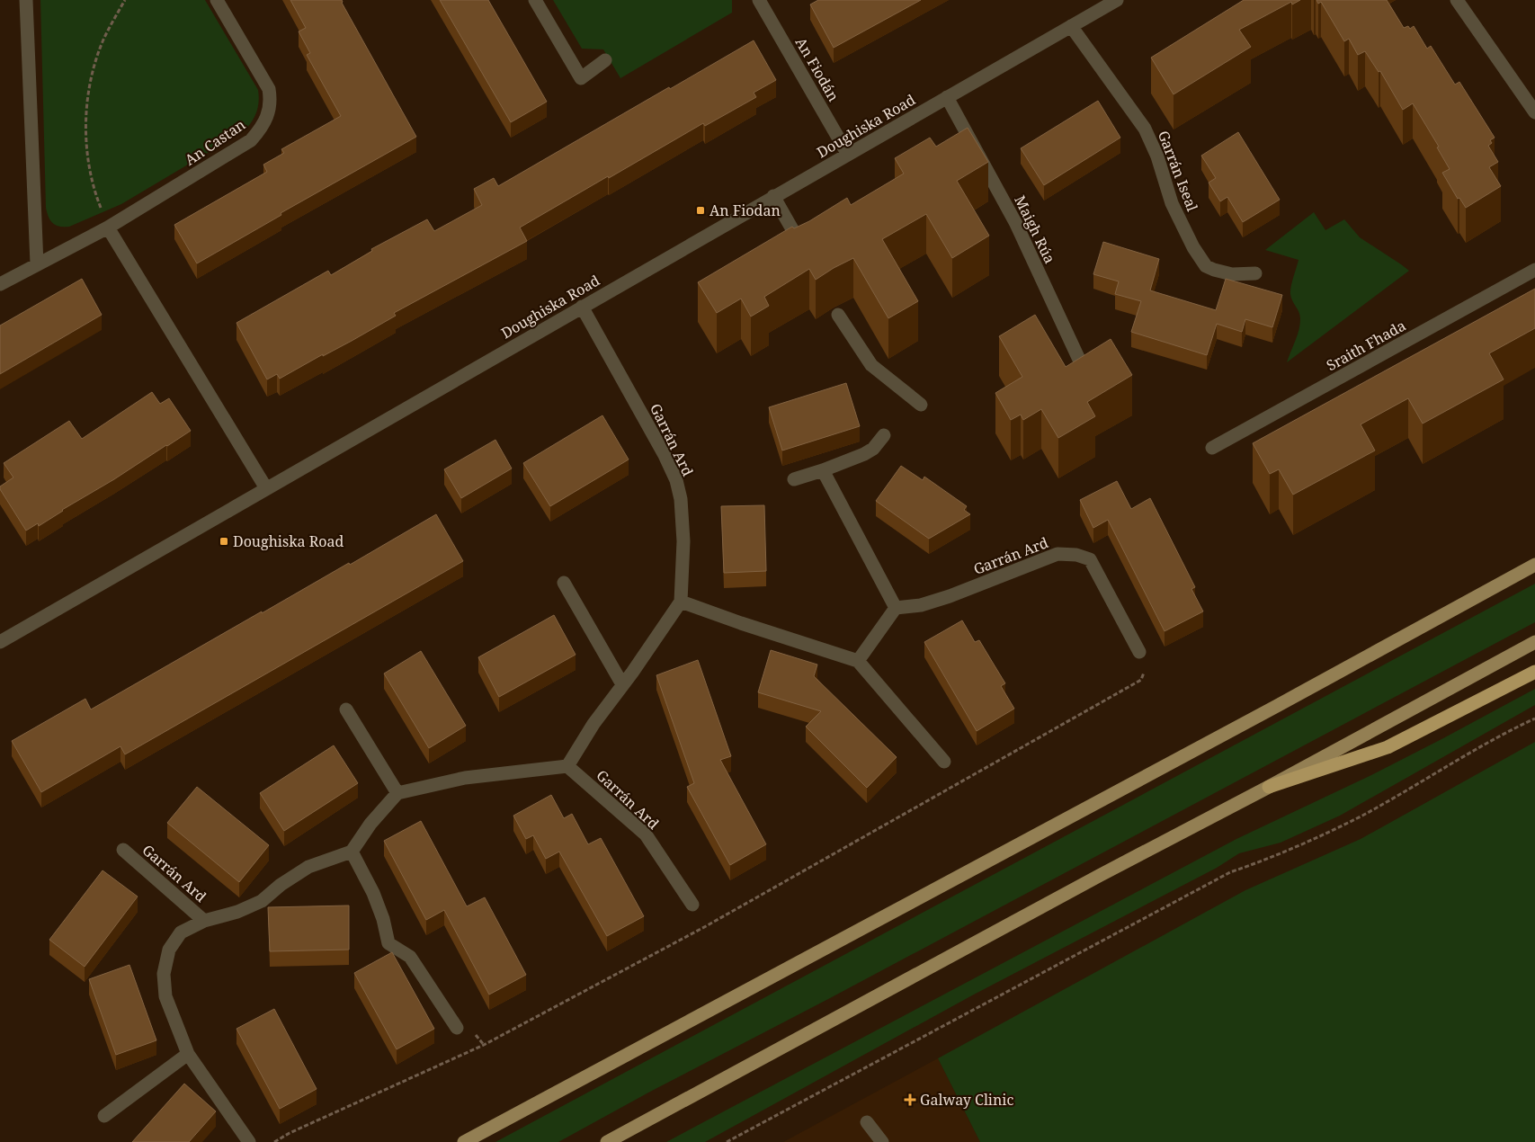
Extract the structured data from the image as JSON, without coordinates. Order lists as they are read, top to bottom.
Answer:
{
  "streets": {
    "street": [
      "An Fiodán",
      "Doughiska Road",
      "An Castan",
      "Garrán Iseal",
      "Maigh Rúa",
      "Sraith Fhada",
      "Garrán Ard"
    ]
  },
  "crossings": [
    ["An Fiodán", "Doughiska Road"],
    ["Doughiska Road", "Garrán Iseal"],
    ["Doughiska Road", "Maigh Rúa"],
    ["Doughiska Road", "Garrán Ard"]
  ],
  "places": {
    "transit": ["An Fiodan", "Doughiska Road"],
    "health": ["Galway Clinic"]
  }
}
